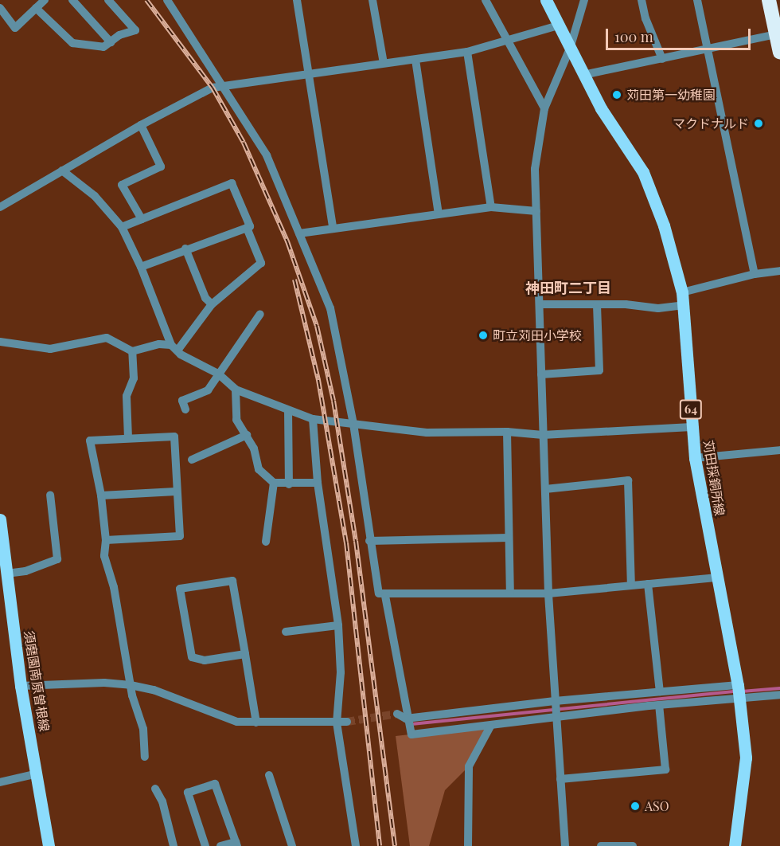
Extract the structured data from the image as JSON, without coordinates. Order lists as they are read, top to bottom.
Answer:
{
  "streets": {
    "main road": ["64", "苅田採銅所線", "須磨園南原曽根線"]
  },
  "districts": ["神田町二丁目"],
  "places": [
    "苅田第一幼稚園",
    "マクドナルド",
    "町立苅田小学校",
    "ASO"
  ],
  "scale_bar": "100 m"
}
